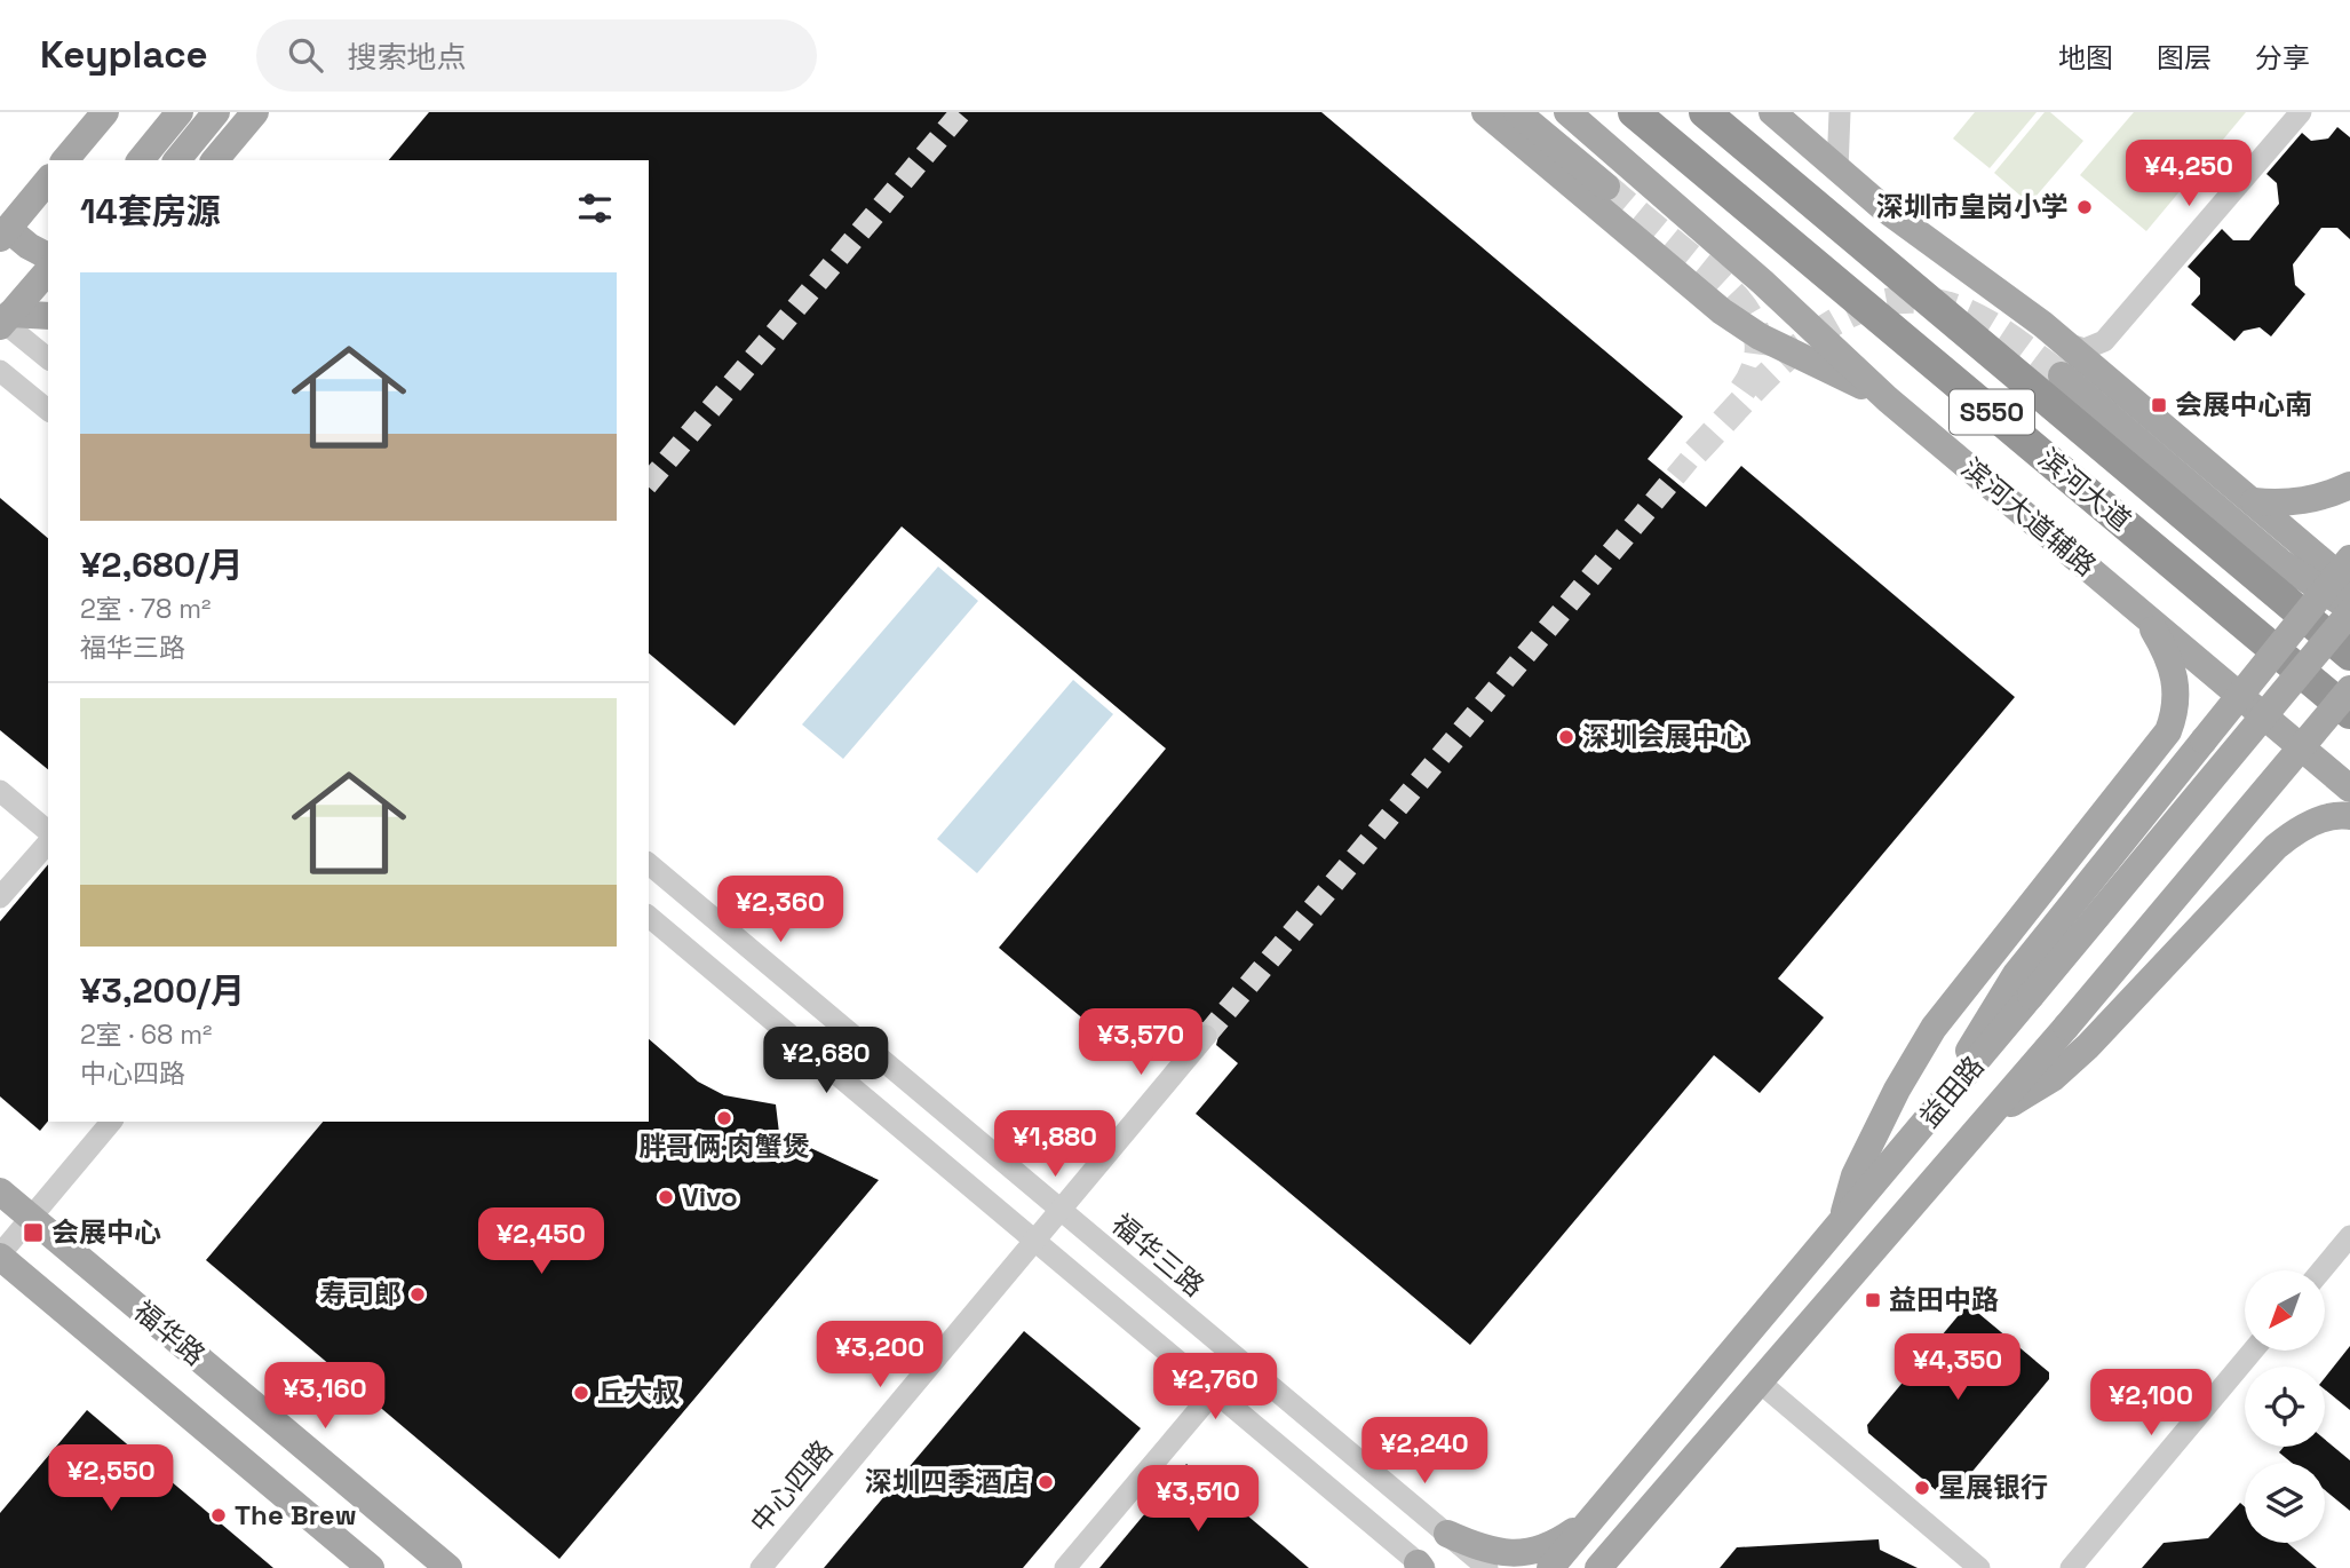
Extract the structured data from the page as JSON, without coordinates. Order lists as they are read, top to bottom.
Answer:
{
  "streets": {
    "highway": ["S550", "滨河大道"],
    "main road": ["滨河大道辅路", "益田路", "福华路"],
    "street": ["福华三路", "中心四路"]
  },
  "crossings": [
    ["福华三路", "中心四路"]
  ],
  "places": {
    "other": [
      "深圳市皇岗小学",
      "深圳会展中心",
      "胖哥俩·肉蟹煲",
      "Vivo",
      "寿司郎",
      "丘大叔",
      "深圳四季酒店",
      "星展银行",
      "The Brew"
    ],
    "transit": ["会展中心南", "会展中心", "益田中路"]
  },
  "north": "bottom left",
  "page": {
    "header": "Keyplace",
    "search": "搜索地点",
    "nav": ["地图", "图层", "分享"],
    "price": [
      "¥4,250",
      "¥2,360",
      "¥3,570",
      "¥2,680",
      "¥1,880",
      "¥2,450",
      "¥3,200",
      "¥4,350",
      "¥2,760",
      "¥3,160",
      "¥2,100",
      "¥2,240",
      "¥2,550",
      "¥3,510"
    ],
    "heading": "14套房源",
    "list": [
      {
        "name": "¥2,680/月",
        "note": "2室 · 78 m² · 福华三路"
      },
      {
        "name": "¥3,200/月",
        "note": "2室 · 68 m² · 中心四路"
      }
    ]
  }
}
